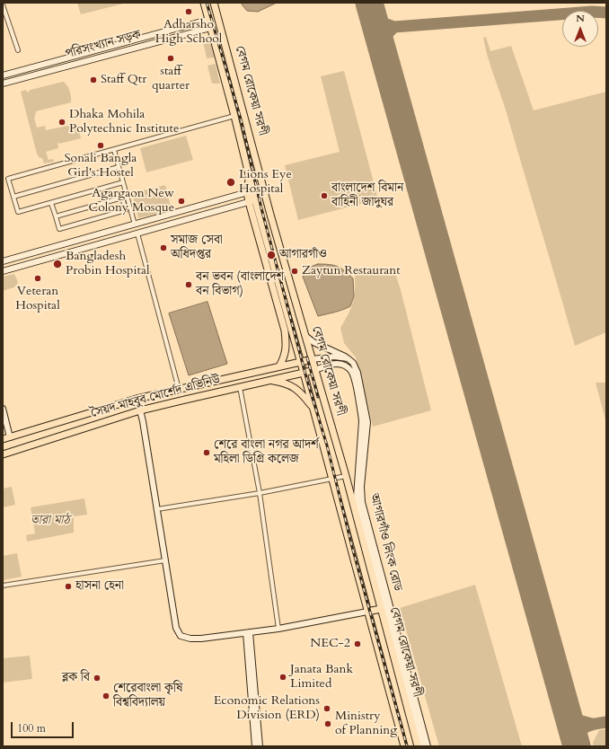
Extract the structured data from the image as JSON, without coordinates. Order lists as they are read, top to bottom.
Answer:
{
  "streets": {
    "main road": ["বেগম রোকেয়া সরণী", "সৈয়দ মাহবুব মোর্শেদ এভিনিউ"],
    "street": ["পরিসংখ্যান সড়ক", "আগারগাঁও লিংক রোড"]
  },
  "crossings": [
    ["পরিসংখ্যান সড়ক", "বেগম রোকেয়া সরণী"],
    ["বেগম রোকেয়া সরণী", "সৈয়দ মাহবুব মোর্শেদ এভিনিউ"],
    ["বেগম রোকেয়া সরণী", "আগারগাঁও লিংক রোড"],
    ["সৈয়দ মাহবুব মোর্শেদ এভিনিউ", "আগারগাঁও লিংক রোড"]
  ],
  "parks": ["তারা মাঠ"],
  "places": [
    "Adharsho High School",
    "staff quarter",
    "Staff Qtr",
    "Dhaka Mohila Polytechnic Institute",
    "Sonali Bangla Girl's Hostel",
    "Lions Eye Hospital",
    "বাংলাদেশ বিমান বাহিনী জাদুঘর",
    "Agargaon New Colony Mosque",
    "সমাজ সেবা অধিদপ্তর",
    "আগারগাঁও",
    "Bangladesh Probin Hospital",
    "Zaytun Restaurant",
    "Veteran Hospital",
    "বন ভবন (বাংলাদেশ বন বিভাগ)",
    "শেরে বাংলা নগর আদর্শ মহিলা ডিগ্রি কলেজ",
    "হাসনা হেনা",
    "NEC-2",
    "Janata Bank Limited",
    "ব্লক বি",
    "শেরেবাংলা কৃষি বিশ্ববিদ্যালয়",
    "Economic Relations Division (ERD)",
    "Ministry of Planning"
  ],
  "scale_bar": "100 m",
  "north": "top"
}
